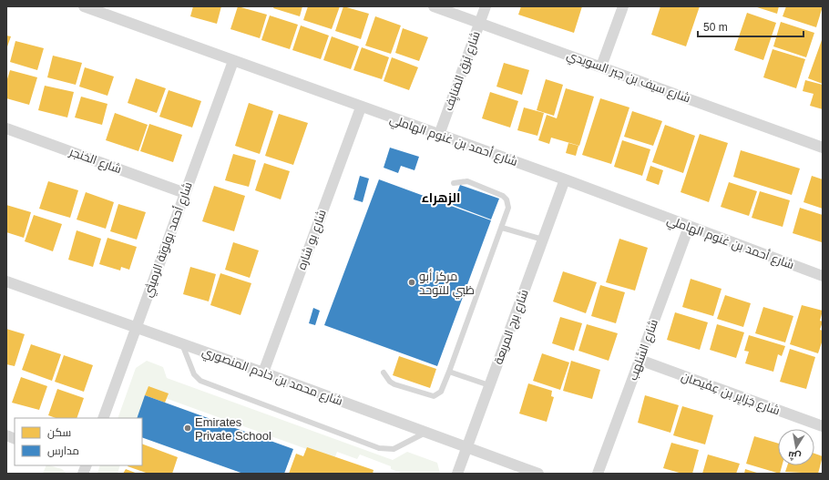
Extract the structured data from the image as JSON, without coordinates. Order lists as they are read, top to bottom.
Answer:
{
  "streets": {
    "street": [
      "شارع بُرق المَنايِف",
      "شارع سيف بن جبر السويدي",
      "شارع أحمد بن غنوم الهاملي",
      "شارع الخنجر",
      "شارع أحمد بولوتة الرميثي",
      "شارع بو شاره",
      "شارع برج المربعة",
      "شارع السَّلهب",
      "شارع محمد بن خادم المنصوري",
      "شارع جَزايِر بن عِفَيصان"
    ]
  },
  "crossings": [
    ["شارع بُرق المَنايِف", "شارع سيف بن جبر السويدي"],
    ["شارع بُرق المَنايِف", "شارع أحمد بن غنوم الهاملي"],
    ["شارع أحمد بن غنوم الهاملي", "شارع أحمد بولوتة الرميثي"],
    ["شارع أحمد بن غنوم الهاملي", "شارع بو شاره"],
    ["شارع أحمد بن غنوم الهاملي", "شارع برج المربعة"],
    ["شارع أحمد بن غنوم الهاملي", "شارع السَّلهب"],
    ["شارع الخنجر", "شارع أحمد بولوتة الرميثي"],
    ["شارع أحمد بولوتة الرميثي", "شارع محمد بن خادم المنصوري"],
    ["شارع بو شاره", "شارع محمد بن خادم المنصوري"],
    ["شارع برج المربعة", "شارع محمد بن خادم المنصوري"],
    ["شارع السَّلهب", "شارع جَزايِر بن عِفَيصان"]
  ],
  "districts": ["الزهراء"],
  "places": ["مركز أبو ظبي للتوحد", "Emirates Private School"],
  "legend": ["سكن", "مدارس"],
  "scale_bar": "50 m",
  "north": "bottom"
}
